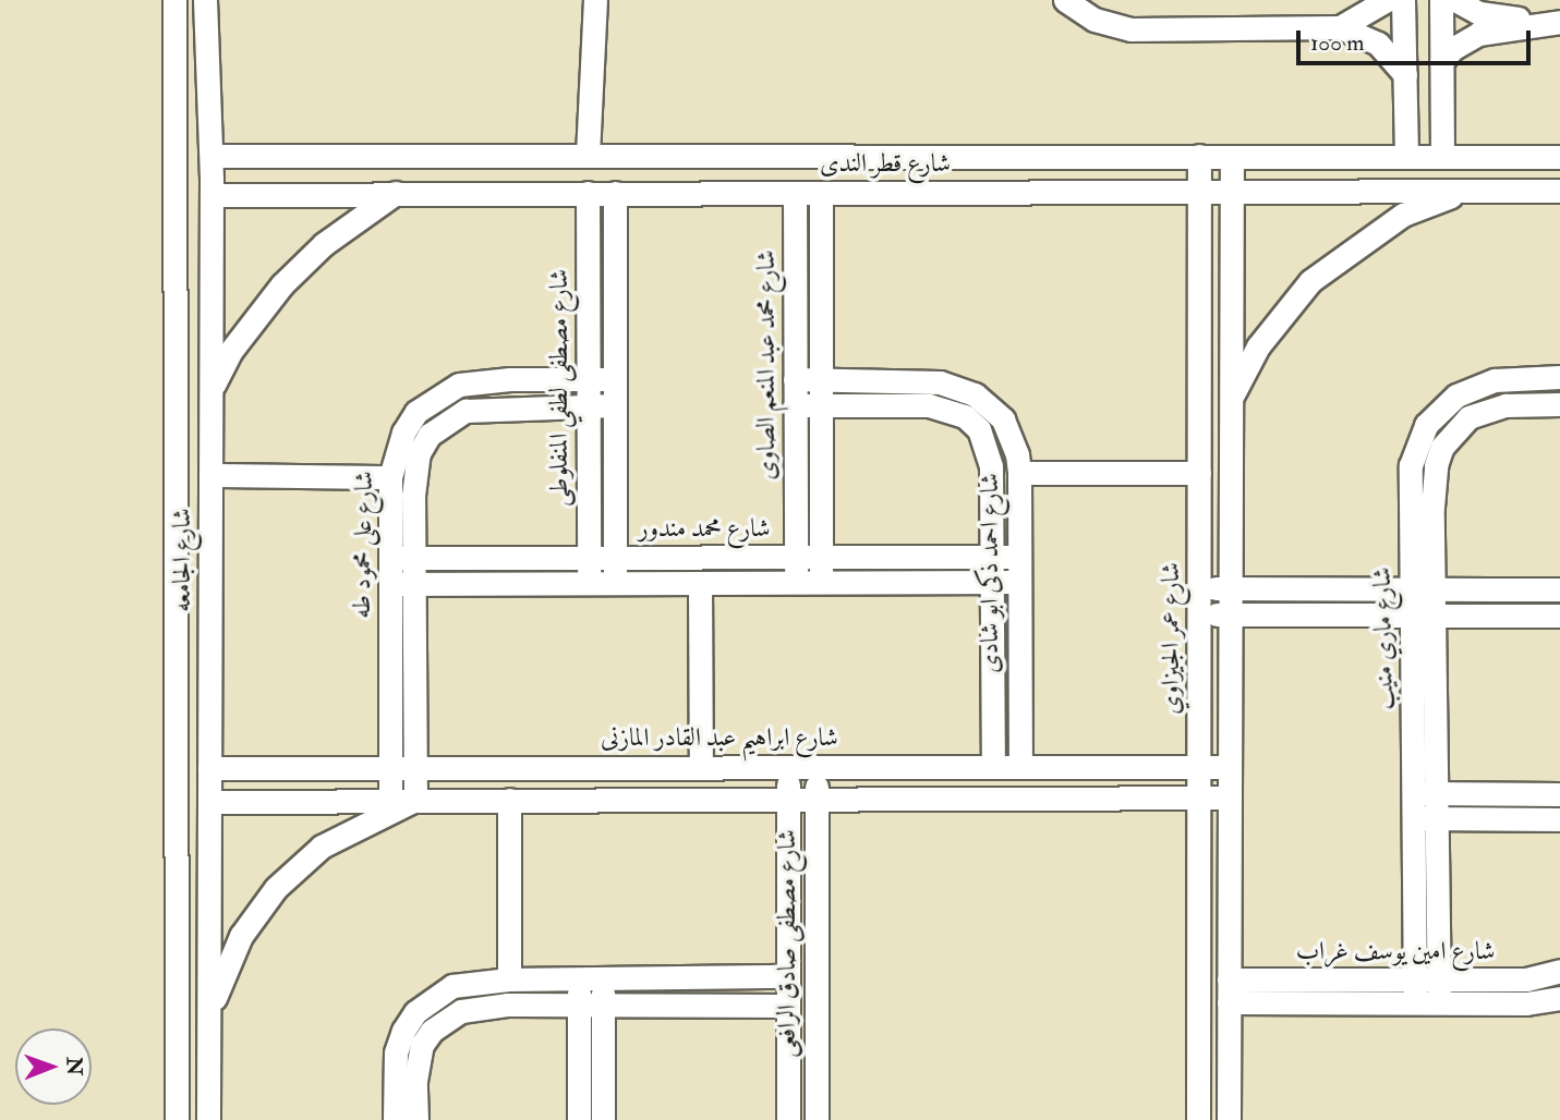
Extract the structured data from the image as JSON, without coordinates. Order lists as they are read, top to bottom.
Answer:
{
  "streets": {
    "street": [
      "شارع قطر الندى",
      "شارع محمد عبد المنعم الصاوى",
      "شارع مصطفى لطفي المنفلوطى",
      "شارع محمد مندور",
      "شارع على محمود طه",
      "شارع الجامعه",
      "شارع احمد ذكى ابو شادى",
      "شارع عمر الجيزاوي",
      "شارع ماري منيب",
      "شارع ابراهيم عبد القادر المازنى",
      "شارع مصطفى صادق الرافعى",
      "شارع امين يوسف غراب"
    ]
  },
  "crossings": [
    ["شارع قطر الندى", "شارع محمد عبد المنعم الصاوى"],
    ["شارع قطر الندى", "شارع مصطفى لطفي المنفلوطى"],
    ["شارع قطر الندى", "شارع الجامعه"],
    ["شارع قطر الندى", "شارع عمر الجيزاوي"],
    ["شارع محمد عبد المنعم الصاوى", "شارع محمد مندور"],
    ["شارع محمد عبد المنعم الصاوى", "شارع احمد ذكى ابو شادى"],
    ["شارع مصطفى لطفي المنفلوطى", "شارع محمد مندور"],
    ["شارع مصطفى لطفي المنفلوطى", "شارع على محمود طه"],
    ["شارع محمد مندور", "شارع على محمود طه"],
    ["شارع محمد مندور", "شارع احمد ذكى ابو شادى"],
    ["شارع على محمود طه", "شارع ابراهيم عبد القادر المازنى"],
    ["شارع الجامعه", "شارع ابراهيم عبد القادر المازنى"],
    ["شارع احمد ذكى ابو شادى", "شارع ابراهيم عبد القادر المازنى"],
    ["شارع عمر الجيزاوي", "شارع ابراهيم عبد القادر المازنى"],
    ["شارع ماري منيب", "شارع امين يوسف غراب"],
    ["شارع ابراهيم عبد القادر المازنى", "شارع مصطفى صادق الرافعى"]
  ],
  "scale_bar": "100 m",
  "north": "right"
}
